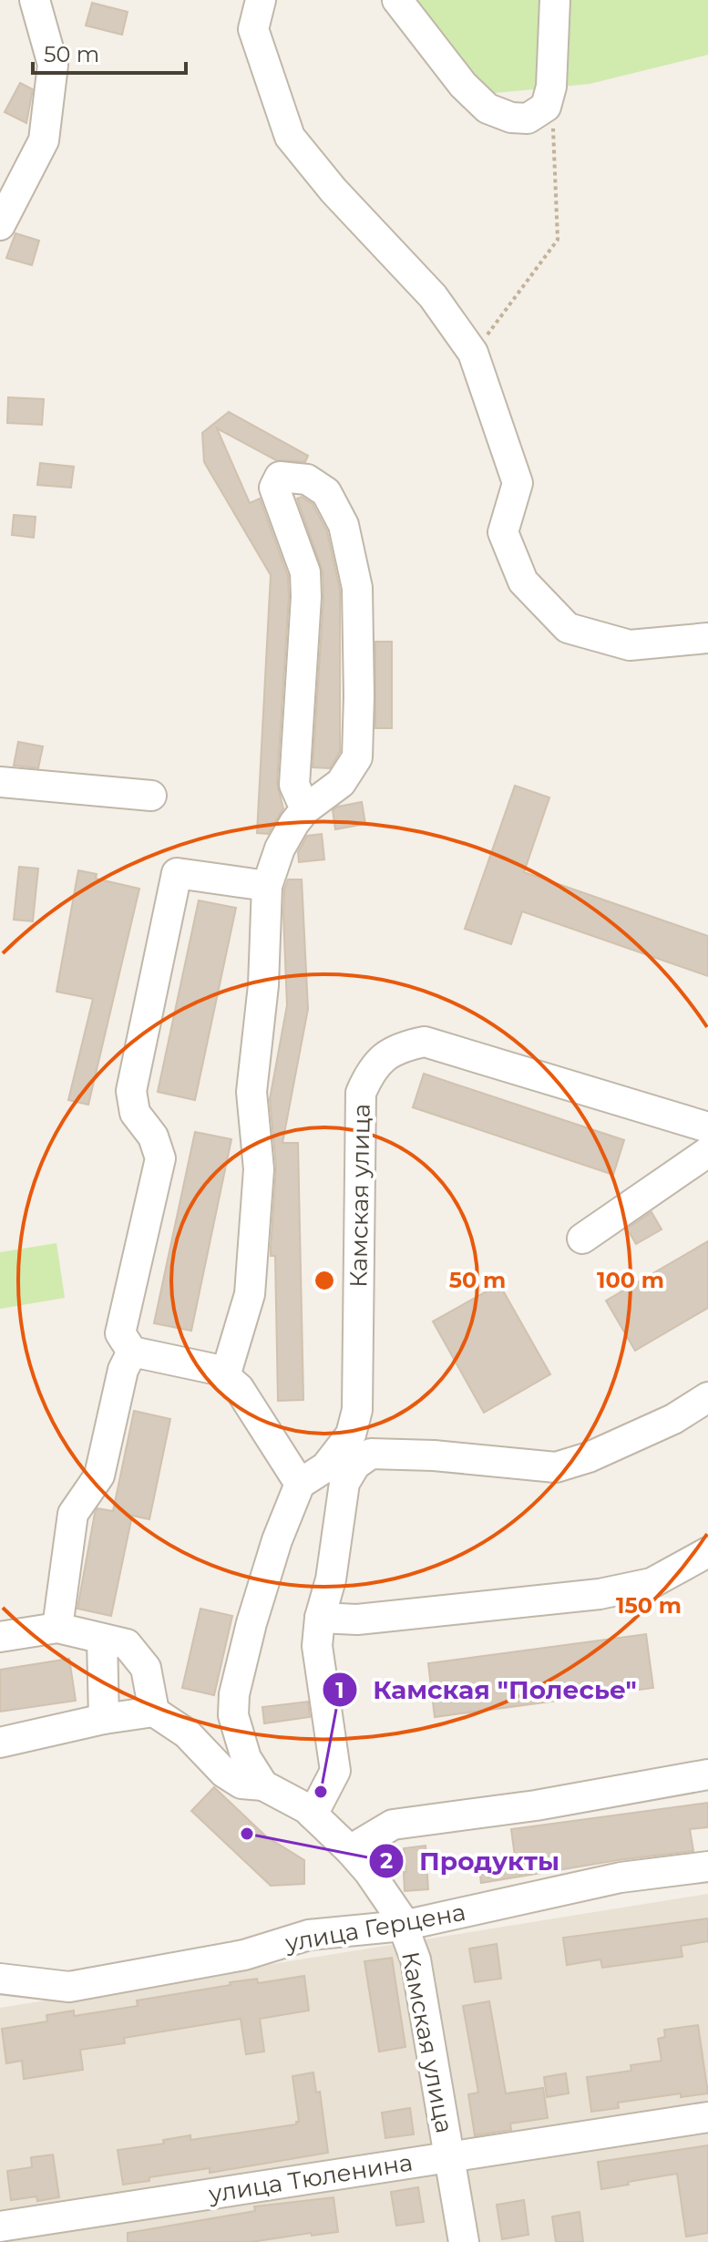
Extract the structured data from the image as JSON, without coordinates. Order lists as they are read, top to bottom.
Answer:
{
  "streets": {
    "street": ["Камская улица", "улица Герцена", "улица Тюленина"]
  },
  "crossings": [
    ["Камская улица", "улица Герцена"],
    ["Камская улица", "улица Тюленина"]
  ],
  "places": ["Камская \"Полесье\"", "Продукты"],
  "scale_bar": "50 m",
  "rings": ["50 m", "100 m", "150 m"]
}
